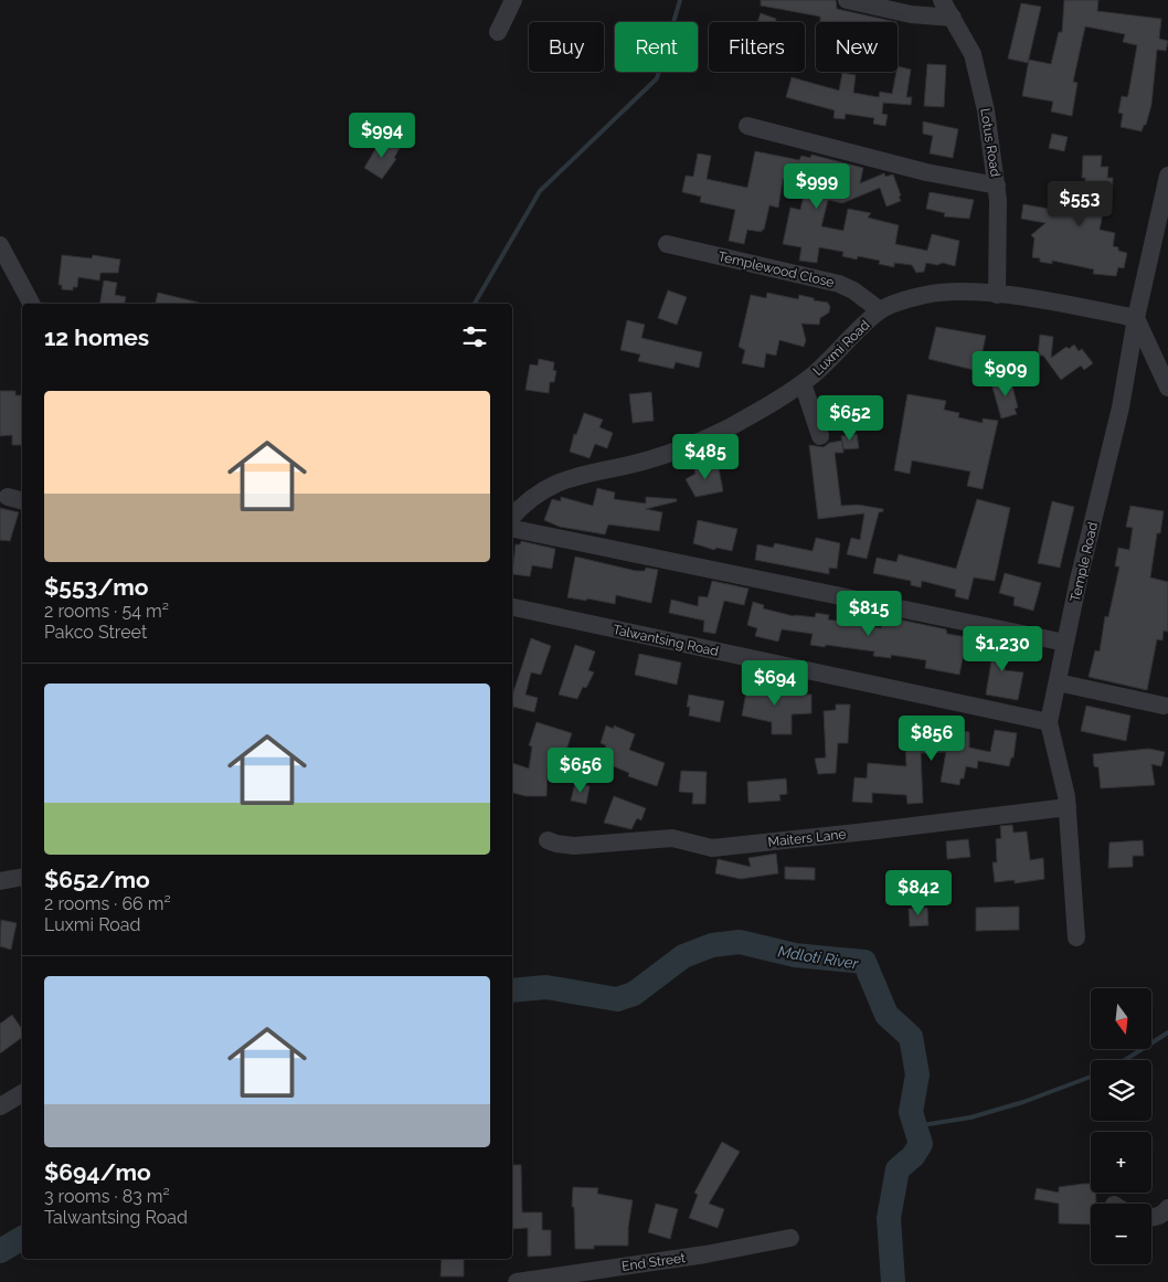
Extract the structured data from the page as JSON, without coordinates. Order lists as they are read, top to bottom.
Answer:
{
  "streets": {
    "street": [
      "Lotus Road",
      "Templewood Close",
      "Luxmi Road",
      "Temple Road",
      "Talwantsing Road",
      "Maiters Lane",
      "End Street"
    ]
  },
  "crossings": [
    ["Lotus Road", "Luxmi Road"],
    ["Templewood Close", "Luxmi Road"],
    ["Luxmi Road", "Temple Road"],
    ["Temple Road", "Talwantsing Road"],
    ["Temple Road", "Maiters Lane"]
  ],
  "water": ["Mdloti River"],
  "north": "bottom",
  "page": {
    "chip": [
      "Buy",
      "Rent",
      "Filters",
      "New"
    ],
    "price": [
      "$994",
      "$999",
      "$553",
      "$909",
      "$652",
      "$485",
      "$815",
      "$1,230",
      "$694",
      "$856",
      "$656",
      "$842"
    ],
    "heading": "12 homes",
    "list": [
      {
        "name": "$553/mo",
        "note": "2 rooms · 54 m² · Pakco Street"
      },
      {
        "name": "$652/mo",
        "note": "2 rooms · 66 m² · Luxmi Road"
      },
      {
        "name": "$694/mo",
        "note": "3 rooms · 83 m² · Talwantsing Road"
      }
    ],
    "map_buttons": ["+", "−"]
  }
}
